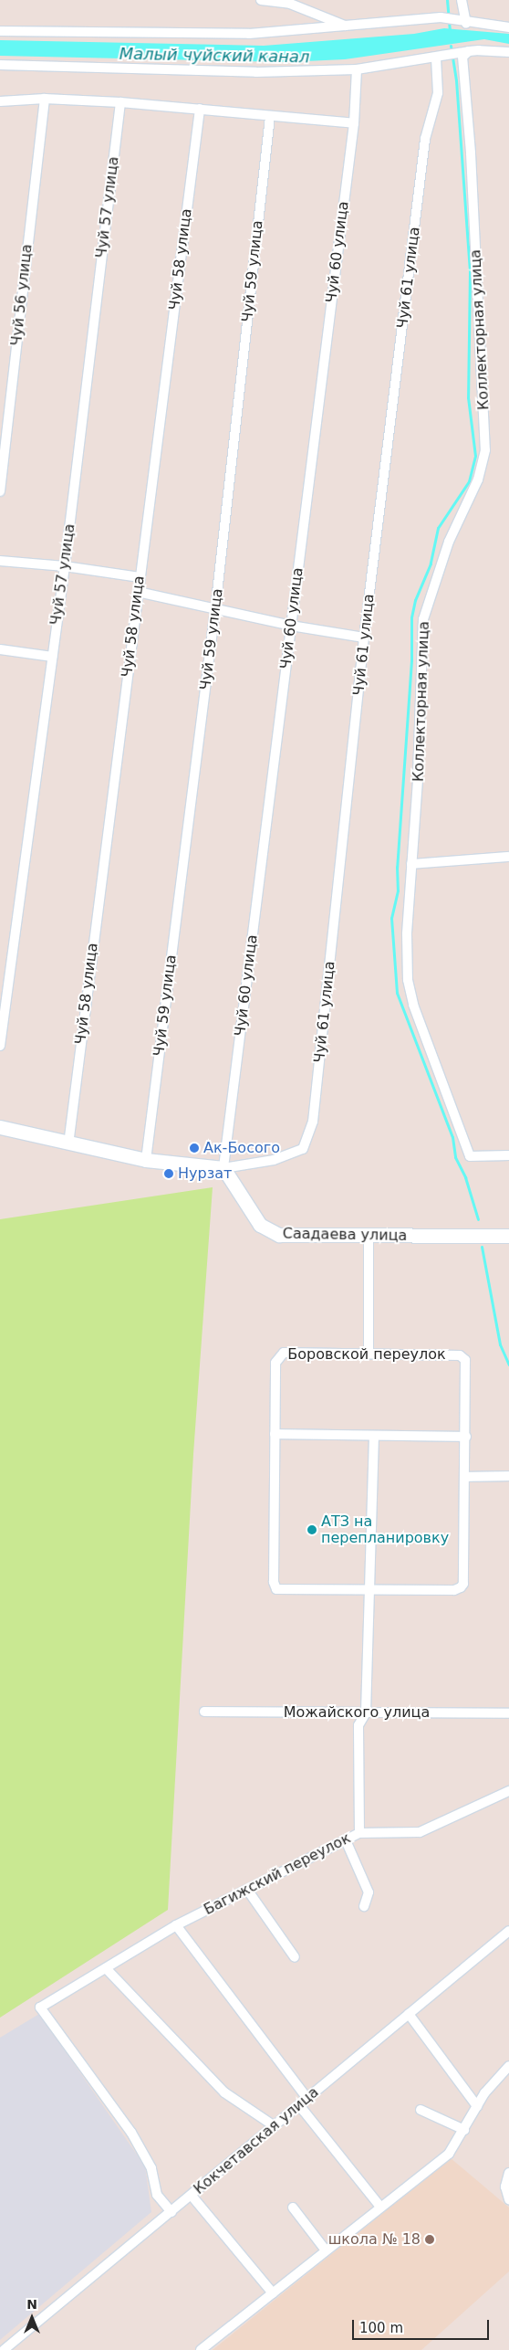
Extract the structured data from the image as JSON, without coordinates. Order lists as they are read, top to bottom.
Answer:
{
  "streets": {
    "street": [
      "Чуй 57 улица",
      "Чуй 60 улица",
      "Чуй 58 улица",
      "Чуй 59 улица",
      "Чуй 61 улица",
      "Чуй 56 улица",
      "Коллекторная улица",
      "Саадаева улица",
      "Боровской переулок",
      "Можайского улица",
      "Багижский переулок",
      "Кокчетавская улица"
    ]
  },
  "crossings": [
    ["Чуй 60 улица", "Чуй 61 улица"],
    ["Чуй 60 улица", "Саадаева улица"],
    ["Чуй 61 улица", "Саадаева улица"],
    ["Багижский переулок", "Кокчетавская улица"]
  ],
  "water": ["Малый чуйский канал"],
  "places": [
    "Ак-Босого",
    "Нурзат",
    "АТЗ на перепланировку",
    "школа № 18"
  ],
  "scale_bar": "100 m",
  "north": "top"
}
